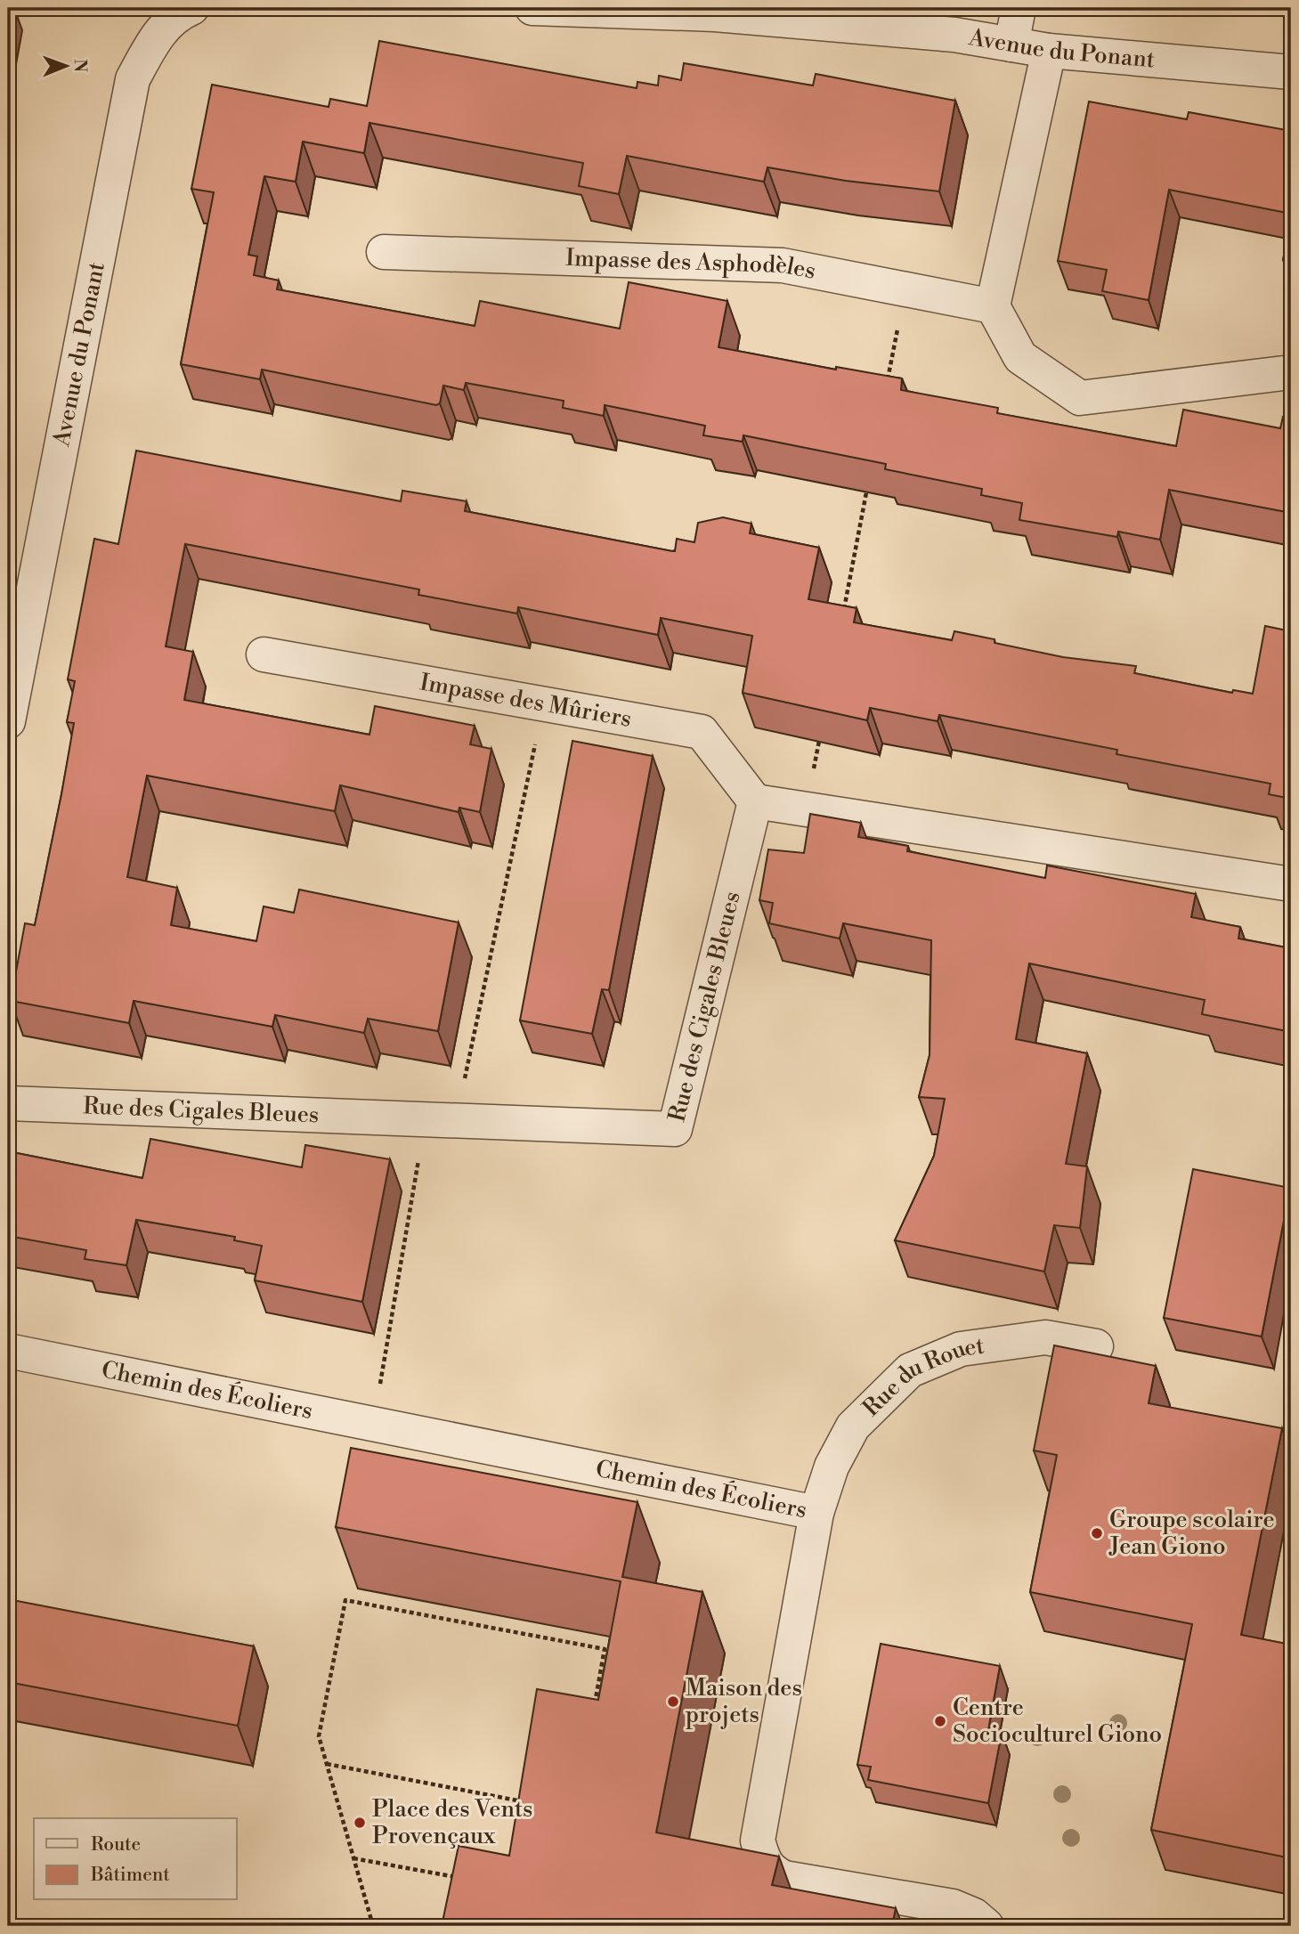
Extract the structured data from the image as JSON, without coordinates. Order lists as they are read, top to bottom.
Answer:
{
  "streets": {
    "street": [
      "Avenue du Ponant",
      "Impasse des Asphodèles",
      "Impasse des Mûriers",
      "Rue des Cigales Bleues",
      "Rue du Rouet",
      "Chemin des Écoliers"
    ]
  },
  "crossings": [
    ["Impasse des Mûriers", "Rue des Cigales Bleues"],
    ["Rue du Rouet", "Chemin des Écoliers"]
  ],
  "places": [
    "Groupe scolaire Jean Giono",
    "Maison des projets",
    "Centre Socioculturel Giono",
    "Place des Vents Provençaux"
  ],
  "legend": ["Route", "Bâtiment"],
  "north": "right"
}
